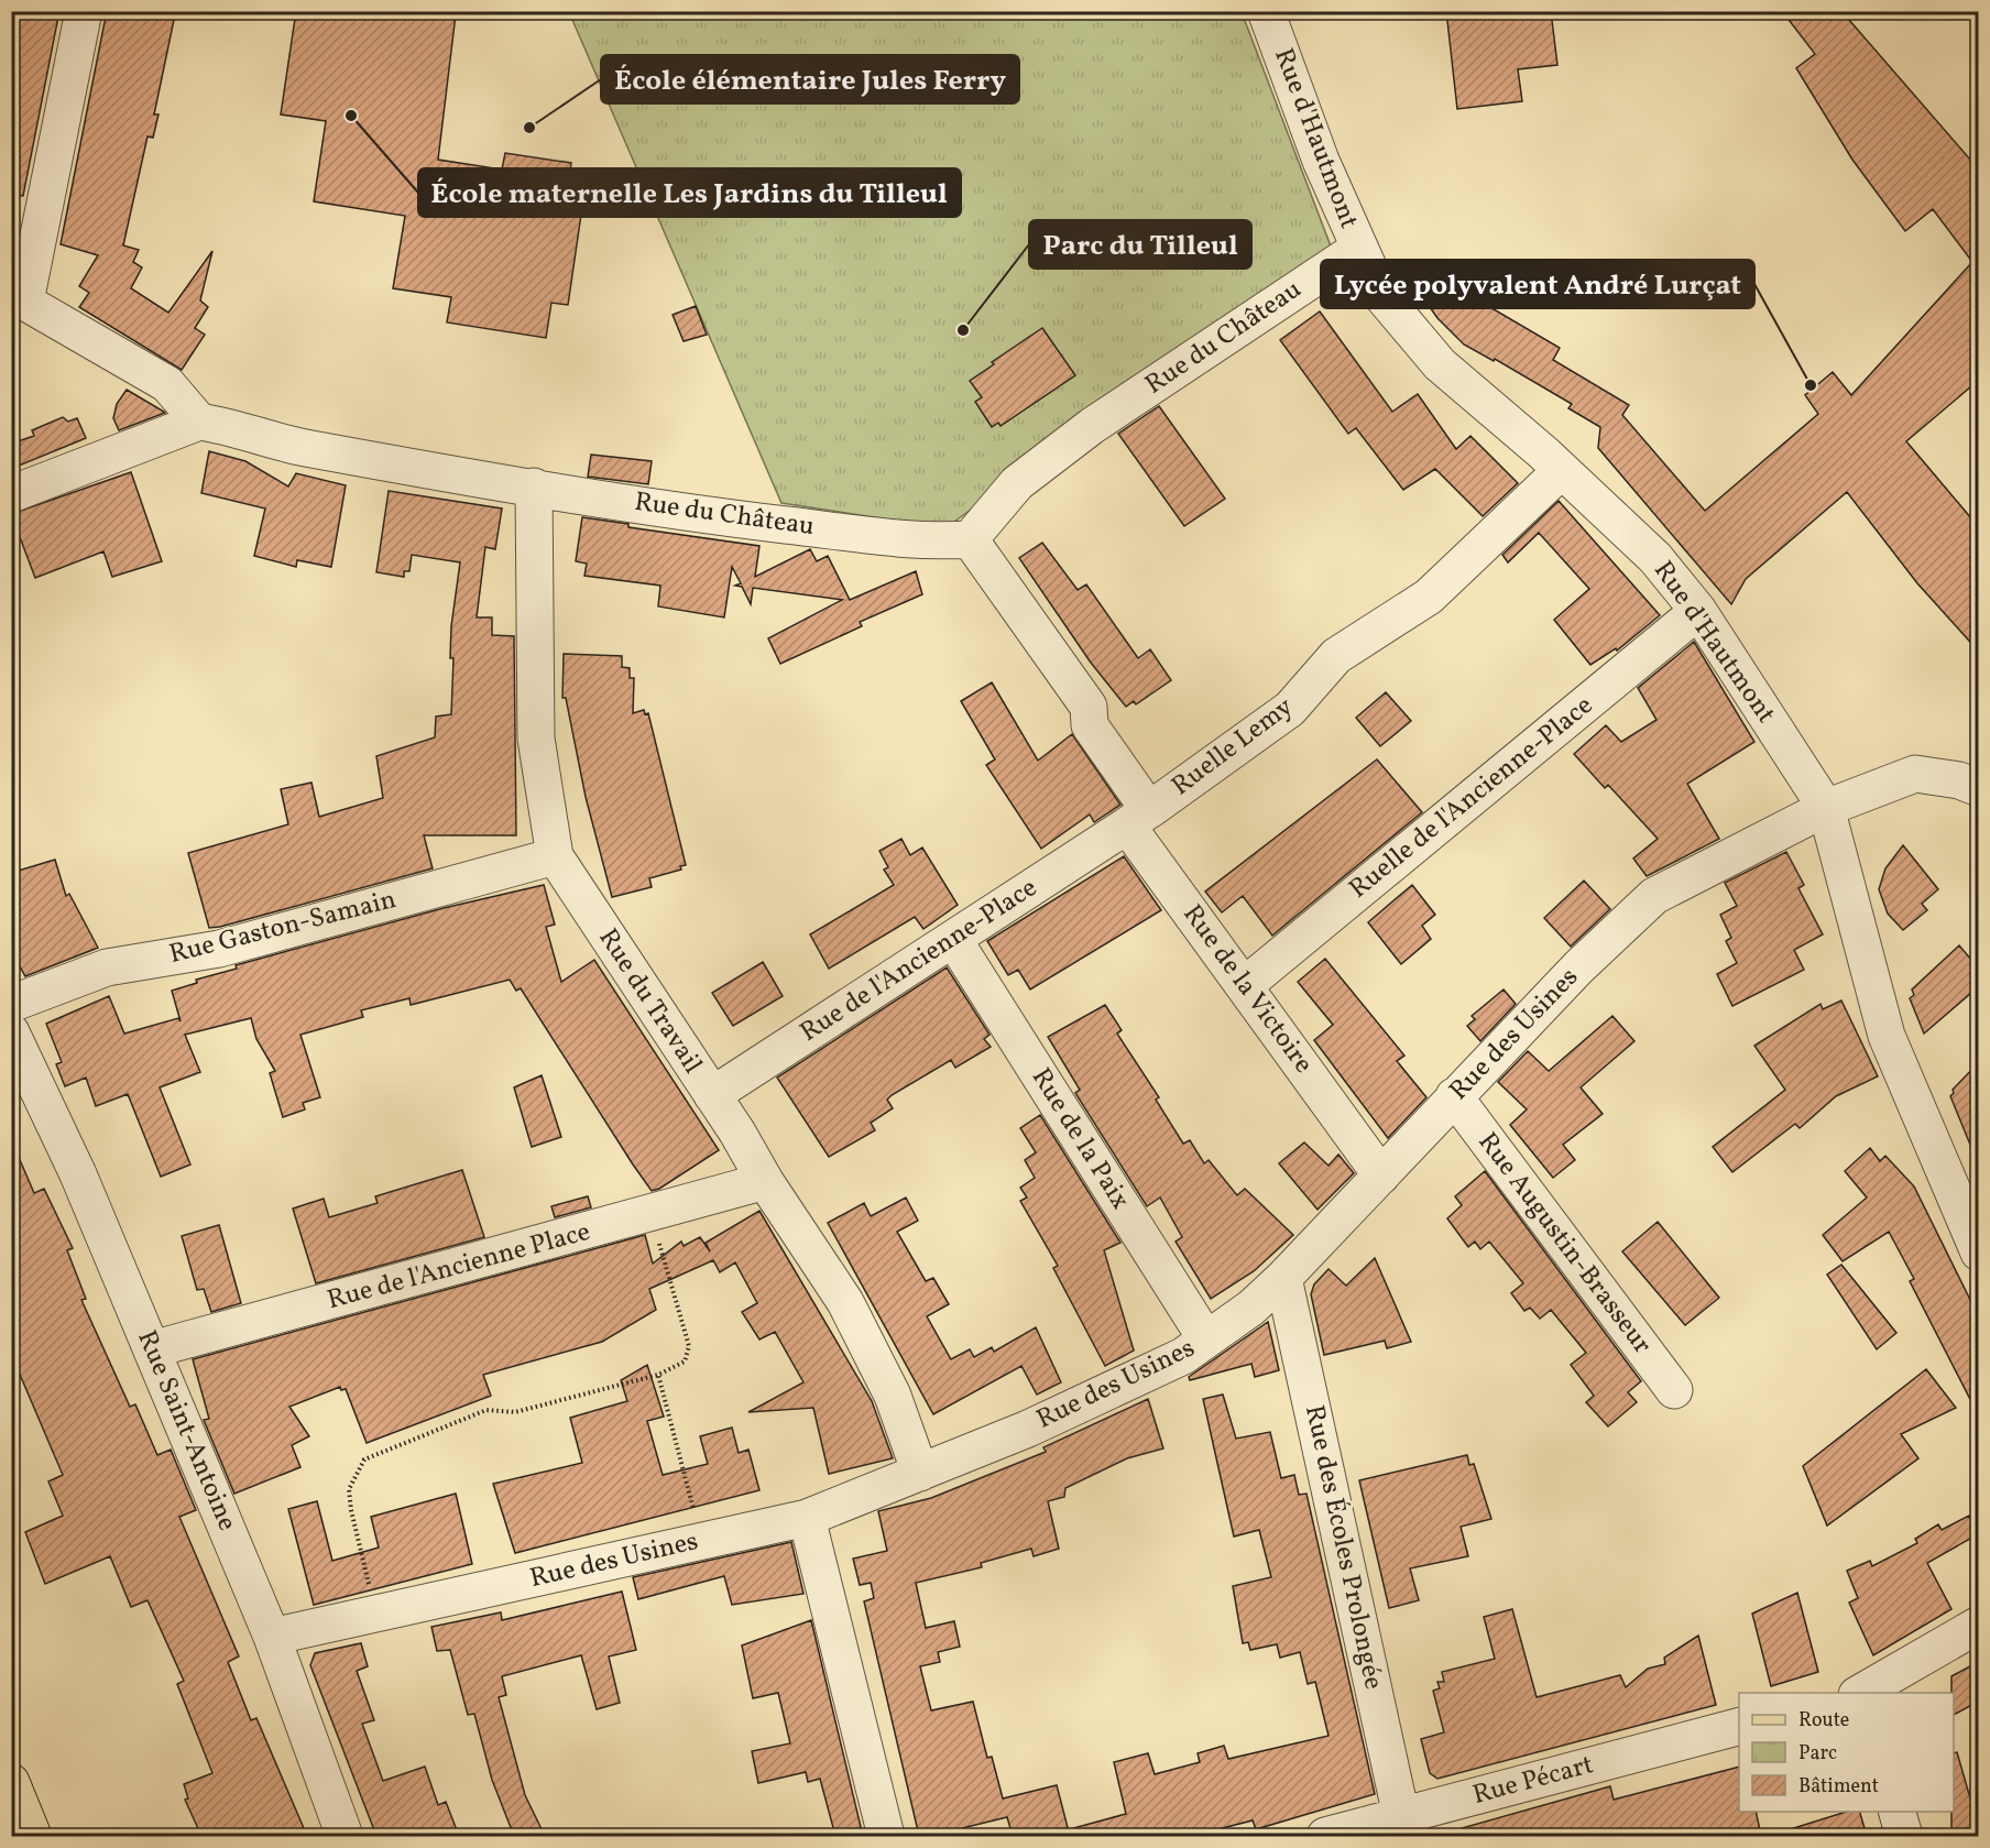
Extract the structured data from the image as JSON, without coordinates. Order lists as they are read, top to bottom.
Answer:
{
  "streets": {
    "street": [
      "Rue d'Hautmont",
      "Rue du Château",
      "Ruelle Lemy",
      "Ruelle de l'Ancienne-Place",
      "Rue Gaston-Samain",
      "Rue de l'Ancienne-Place",
      "Rue de la Victoire",
      "Rue du Travail",
      "Rue des Usines",
      "Rue de la Paix",
      "Rue Augustin-Brasseur",
      "Rue de l'Ancienne Place",
      "Rue Saint-Antoine",
      "Rue des Écoles Prolongée",
      "Rue Pécart"
    ]
  },
  "crossings": [
    ["Rue d'Hautmont", "Rue du Château"],
    ["Rue d'Hautmont", "Ruelle Lemy"],
    ["Rue d'Hautmont", "Ruelle de l'Ancienne-Place"],
    ["Rue d'Hautmont", "Rue des Usines"],
    ["Rue du Château", "Ruelle Lemy"],
    ["Rue du Château", "Rue du Travail"],
    ["Ruelle Lemy", "Rue de l'Ancienne-Place"],
    ["Ruelle Lemy", "Rue de la Victoire"],
    ["Ruelle de l'Ancienne-Place", "Rue de la Victoire"],
    ["Rue Gaston-Samain", "Rue du Travail"],
    ["Rue de l'Ancienne-Place", "Rue de la Victoire"],
    ["Rue de l'Ancienne-Place", "Rue du Travail"],
    ["Rue de l'Ancienne-Place", "Rue de la Paix"],
    ["Rue de la Victoire", "Rue des Usines"],
    ["Rue du Travail", "Rue des Usines"],
    ["Rue du Travail", "Rue de l'Ancienne Place"],
    ["Rue des Usines", "Rue de la Paix"],
    ["Rue des Usines", "Rue Augustin-Brasseur"],
    ["Rue des Usines", "Rue Saint-Antoine"],
    ["Rue des Usines", "Rue des Écoles Prolongée"],
    ["Rue de l'Ancienne Place", "Rue Saint-Antoine"],
    ["Rue des Écoles Prolongée", "Rue Pécart"]
  ],
  "places": [
    "École maternelle Les Jardins du Tilleul",
    "École élémentaire Jules Ferry",
    "Parc du Tilleul",
    "Lycée polyvalent André Lurçat"
  ],
  "legend": ["Route", "Parc", "Bâtiment"]
}
